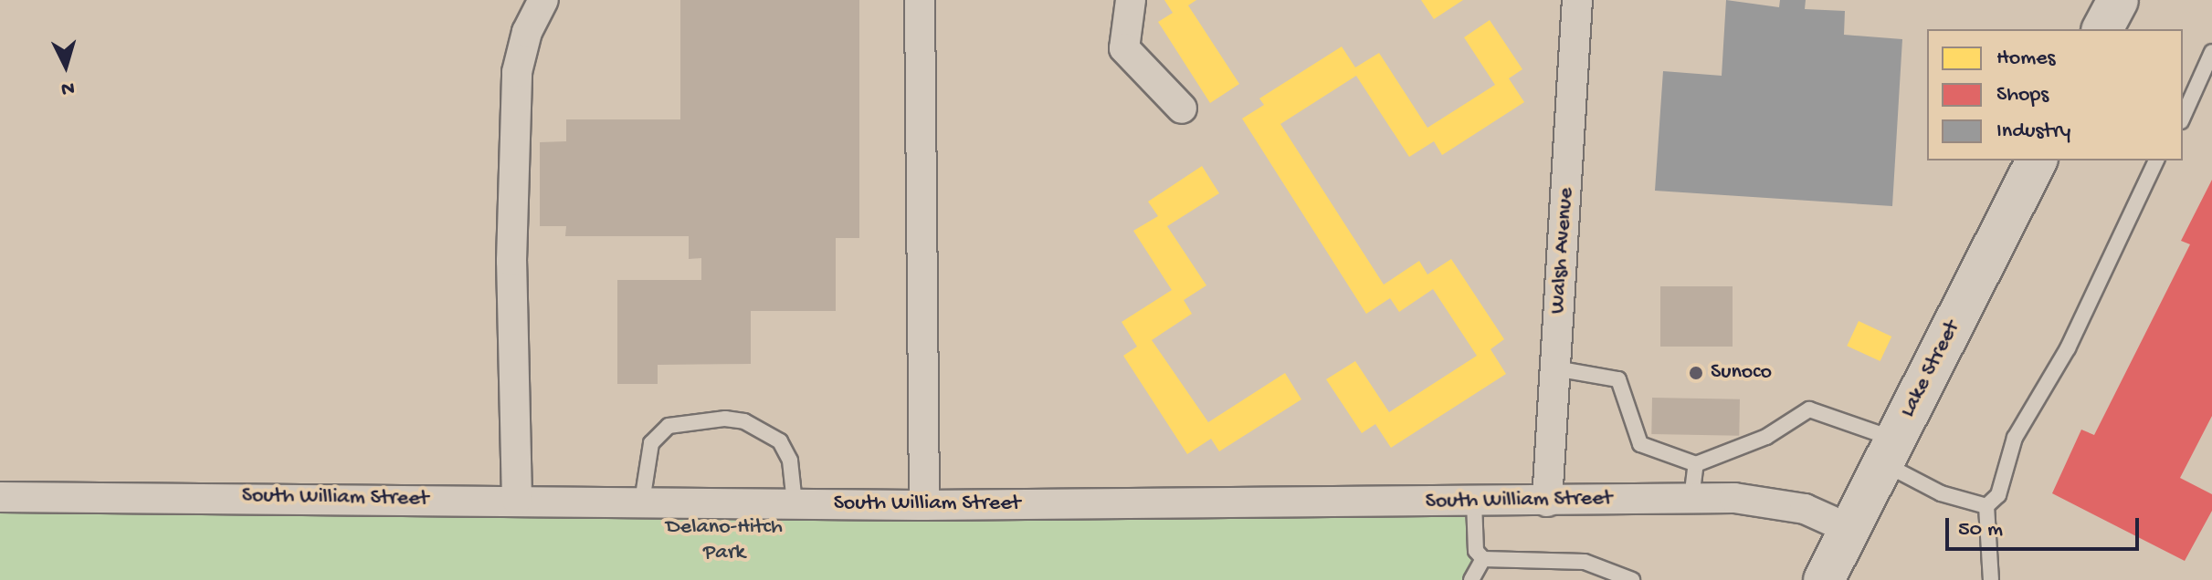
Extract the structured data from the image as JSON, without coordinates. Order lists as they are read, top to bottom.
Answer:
{
  "streets": {
    "main road": ["Lake Street"],
    "street": ["Walsh Avenue", "South William Street"]
  },
  "crossings": [
    ["Walsh Avenue", "South William Street"],
    ["Lake Street", "South William Street"]
  ],
  "parks": ["Delano-Hitch Park"],
  "places": ["Sunoco"],
  "legend": ["Homes", "Shops", "Industry"],
  "scale_bar": "50 m",
  "north": "bottom"
}
